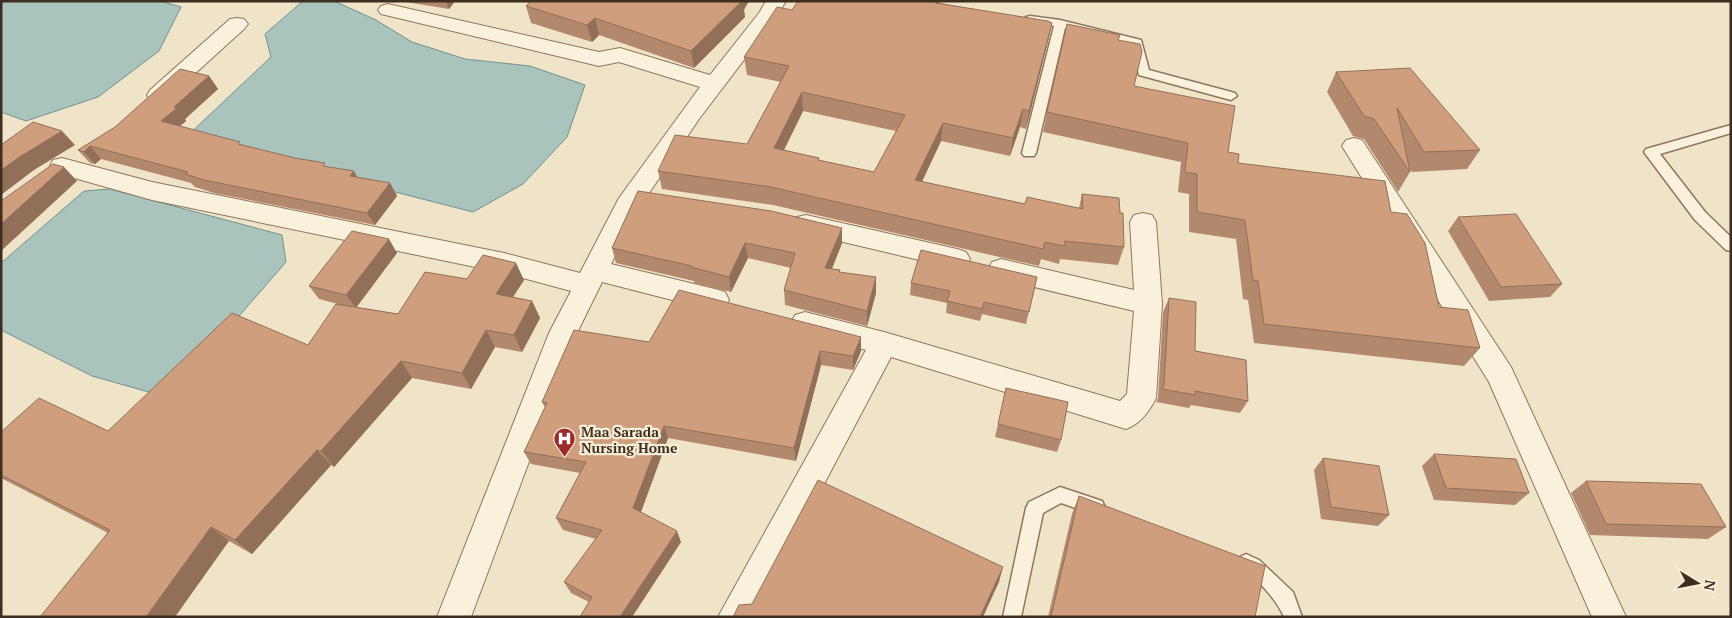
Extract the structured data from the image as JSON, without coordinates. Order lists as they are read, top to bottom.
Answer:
{
  "places": {
    "hospital": ["Maa Sarada Nursing Home"]
  },
  "north": "right"
}
